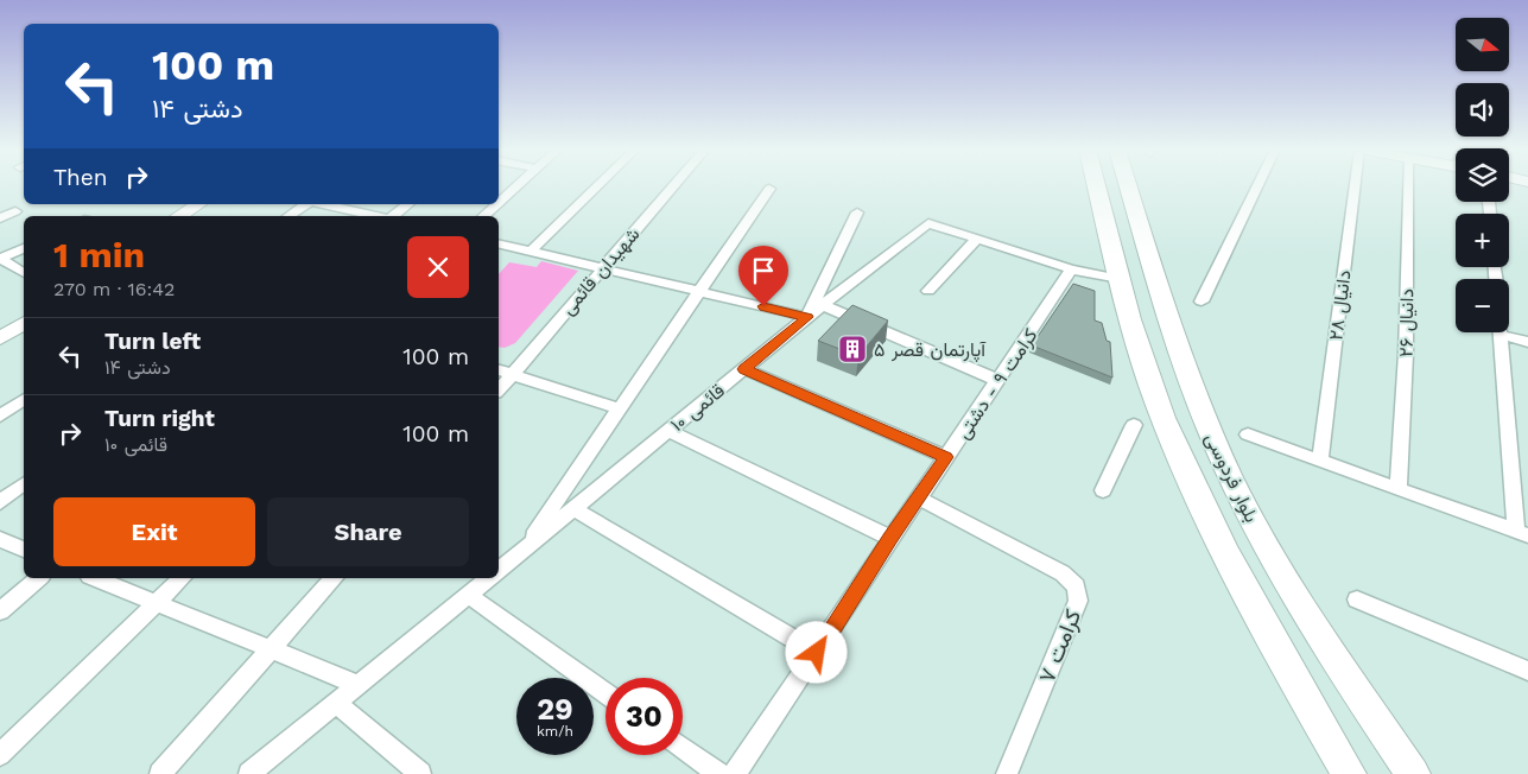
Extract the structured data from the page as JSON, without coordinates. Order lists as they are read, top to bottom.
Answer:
{
  "streets": {
    "main road": ["بلوار فردوسی"],
    "street": [
      "شهیدان قائمی",
      "دانیال ۲۸",
      "دانیال ۲۶",
      "کرامت ۹ - دشتی",
      "قائمی ۱۰",
      "کرامت ۷"
    ]
  },
  "crossings": [
    ["کرامت ۹ - دشتی", "کرامت ۷"]
  ],
  "places": {
    "building": ["آپارتمان قصر ۵"]
  },
  "north": "right",
  "page": {
    "map_buttons": ["+", "−"],
    "turn": ["100 m", "دشتی ۱۴"],
    "then": "Then",
    "heading": ["1 min", "270 m · 16:42"],
    "list": [
      {
        "name": "Turn left",
        "note": "دشتی ۱۴",
        "value": "100 m"
      },
      {
        "name": "Turn right",
        "note": "قائمی ۱۰",
        "value": "100 m"
      }
    ],
    "buttons": ["Exit", "Share"],
    "speed": "29 km/h",
    "limit": "30"
  }
}
